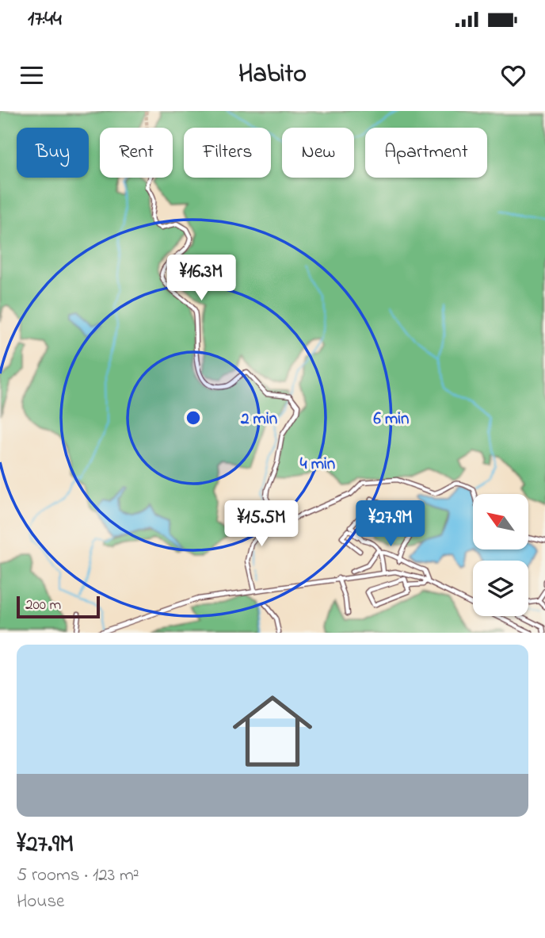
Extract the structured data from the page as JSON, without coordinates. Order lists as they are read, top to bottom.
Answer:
{
  "scale_bar": "200 m",
  "north": "top left",
  "page": {
    "status": "17:44",
    "header": "Habito",
    "chip": [
      "Buy",
      "Rent",
      "Filters",
      "New",
      "Apartment"
    ],
    "price": ["¥16.3M", "¥15.5M", "¥27.9M"],
    "scale": "200 m",
    "list": [
      {
        "name": "¥27.9M",
        "note": "5 rooms · 123 m² · House"
      }
    ]
  },
  "rings": ["2 min", "6 min", "4 min"]
}
